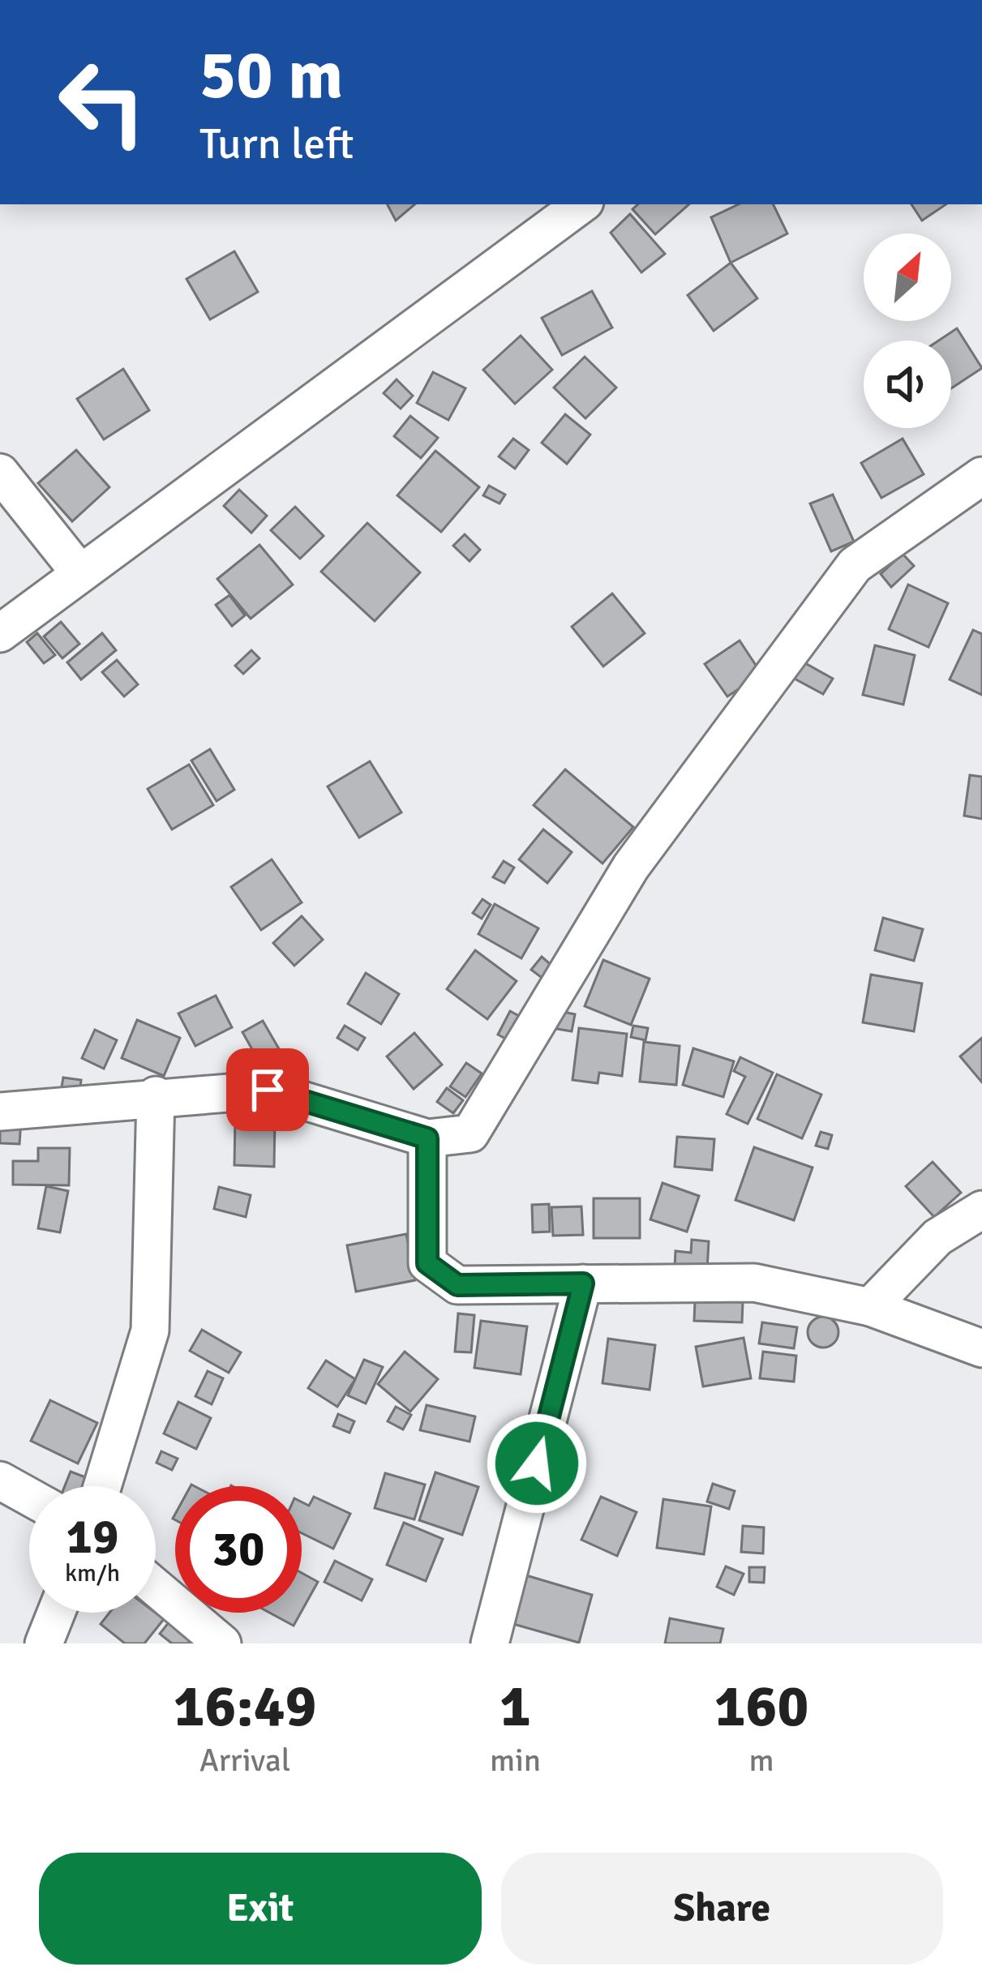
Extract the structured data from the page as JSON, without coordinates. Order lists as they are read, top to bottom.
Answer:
{
  "north": "top right",
  "page": {
    "turn": ["50 m", "Turn left"],
    "speed": "19 km/h",
    "limit": "30",
    "eta": [
      "16:49",
      "Arrival",
      "1",
      "min",
      "160",
      "m"
    ],
    "buttons": ["Exit", "Share"]
  }
}
